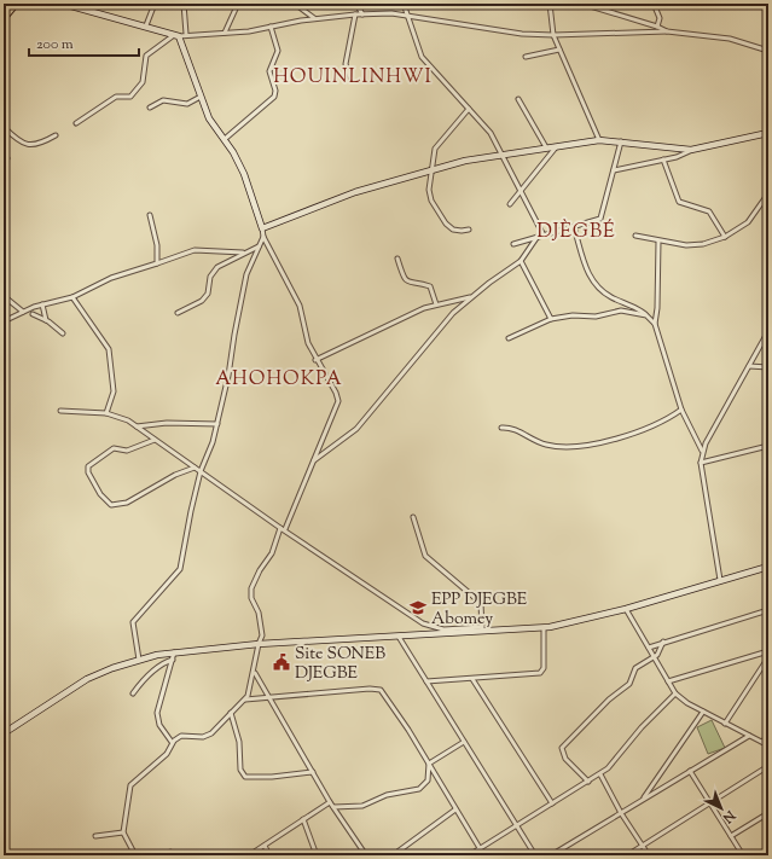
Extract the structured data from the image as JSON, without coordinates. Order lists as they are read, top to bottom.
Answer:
{
  "districts": ["HOUINLINHWI", "DJÈGBÉ", "AHOHOKPA"],
  "places": {
    "school or university": ["EPP DJEGBE Abomey"],
    "public building": ["Site SONEB DJEGBE"]
  },
  "scale_bar": "200 m",
  "north": "bottom right"
}
